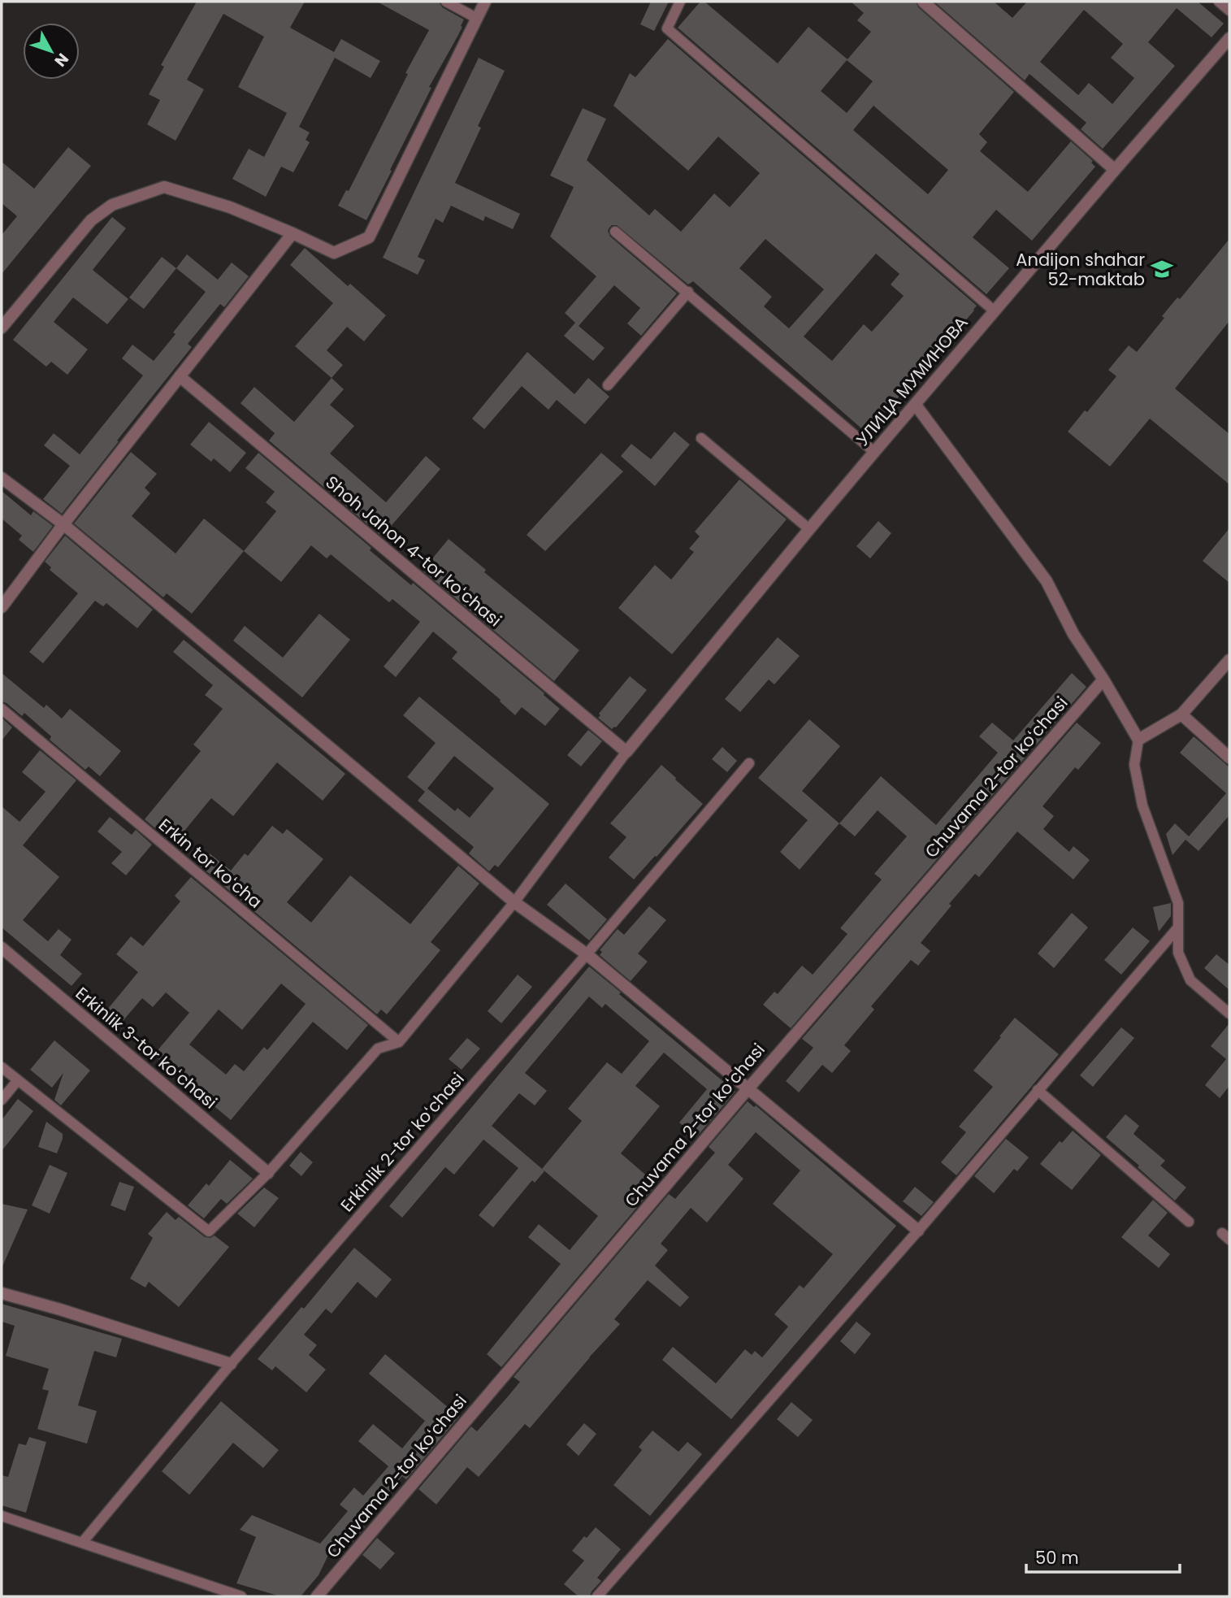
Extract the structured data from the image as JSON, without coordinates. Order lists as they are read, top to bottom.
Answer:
{
  "streets": {
    "street": [
      "УЛИЦА МУМИНОВА",
      "Shoh Jahon 4-tor koʻchasi",
      "Chuvama 2-tor koʻchasi",
      "Erkinlik 3-tor koʻchasi"
    ],
    "lane": ["Erkin tor koʻcha", "Erkinlik 2-tor koʻchasi"]
  },
  "crossings": [
    ["УЛИЦА МУМИНОВА", "Shoh Jahon 4-tor koʻchasi"]
  ],
  "places": {
    "school or university": ["Andijon shahar 52-maktab"]
  },
  "scale_bar": "50 m",
  "north": "bottom right"
}
